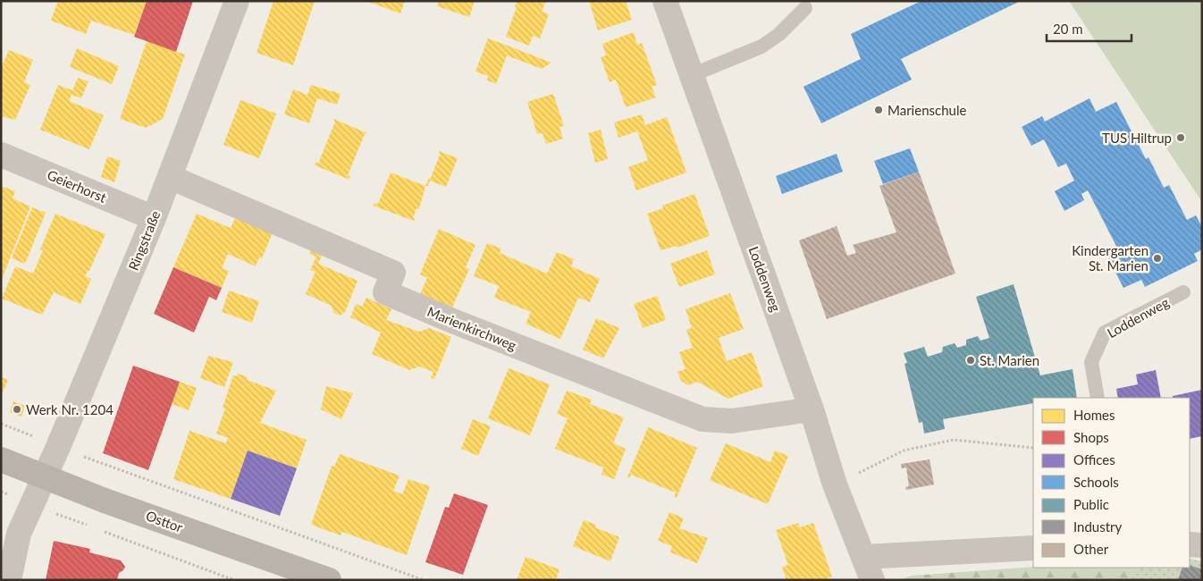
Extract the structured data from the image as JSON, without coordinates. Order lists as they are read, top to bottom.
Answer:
{
  "streets": {
    "main road": ["Osttor"],
    "street": [
      "Geierhorst",
      "Ringstraße",
      "Loddenweg",
      "Marienkirchweg"
    ]
  },
  "crossings": [
    ["Geierhorst", "Ringstraße"],
    ["Ringstraße", "Marienkirchweg"],
    ["Ringstraße", "Osttor"],
    ["Loddenweg", "Marienkirchweg"]
  ],
  "places": [
    "Marienschule",
    "TUS Hiltrup",
    "Kindergarten St. Marien",
    "St. Marien",
    "Werk Nr. 1204"
  ],
  "legend": [
    "Homes",
    "Shops",
    "Offices",
    "Schools",
    "Public",
    "Industry",
    "Other"
  ],
  "scale_bar": "20 m"
}
